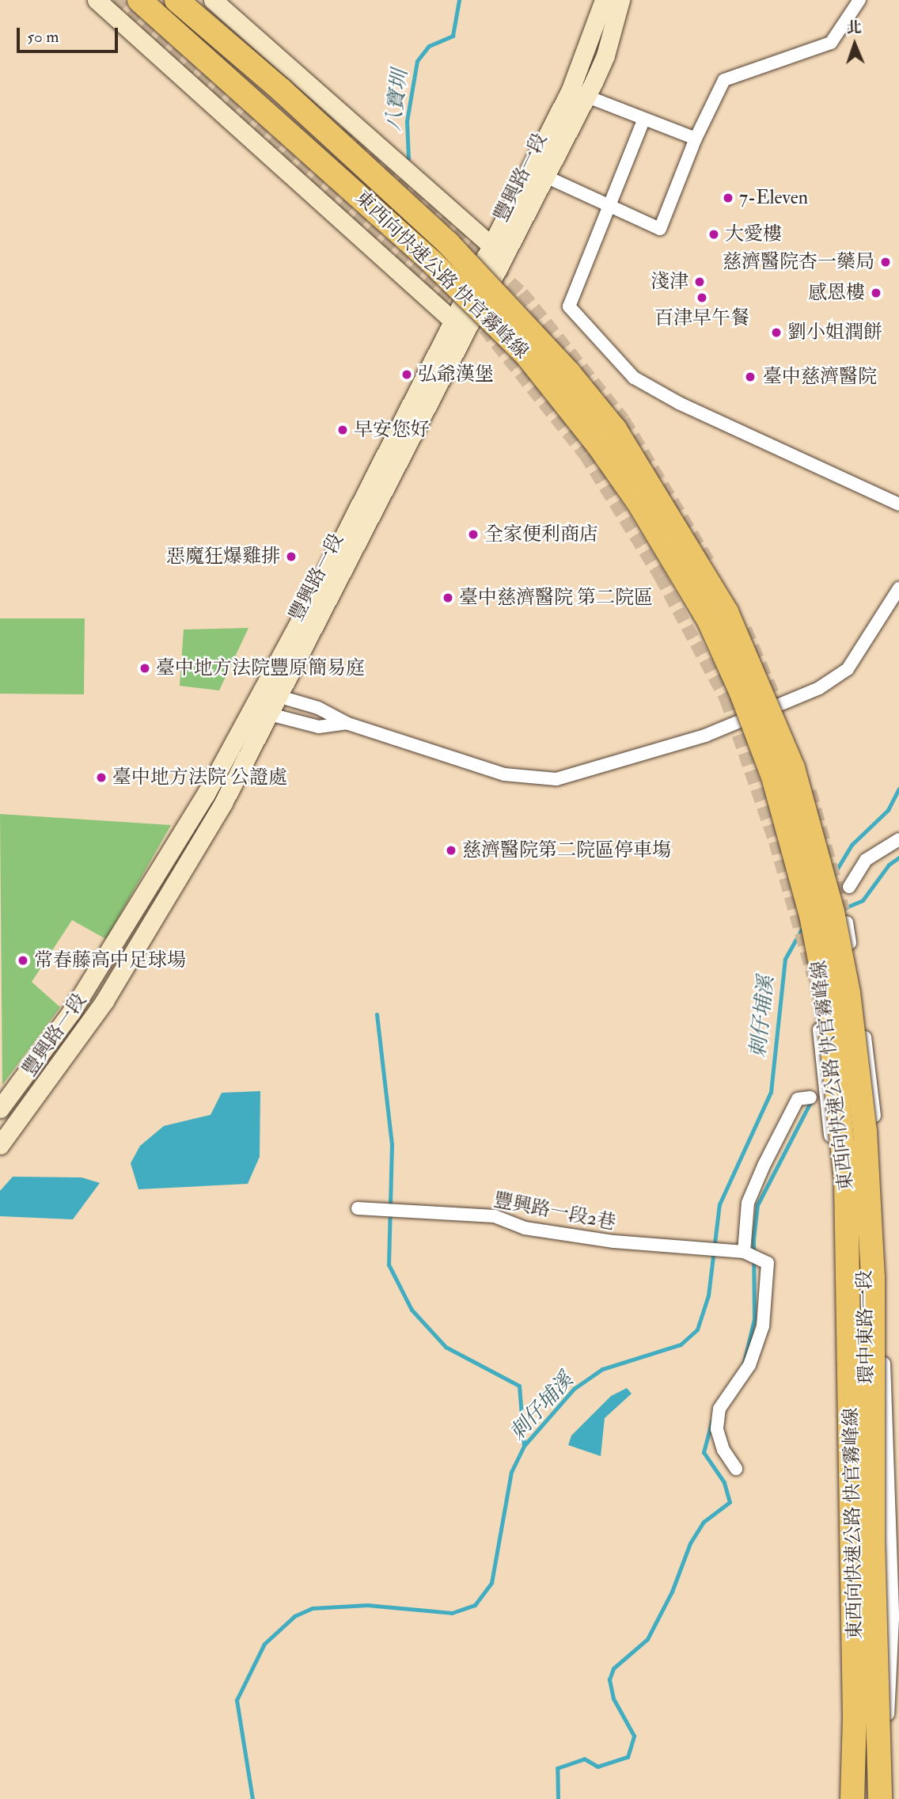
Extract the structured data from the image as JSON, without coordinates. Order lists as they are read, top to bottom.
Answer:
{
  "streets": {
    "highway": ["東西向快速公路 快官霧峰線"],
    "street": ["豐興路一段", "豐興路一段2巷", "環中東路一段"]
  },
  "water": ["八寶圳", "刺仔埔溪"],
  "places": [
    "7-Eleven",
    "大愛樓",
    "慈濟醫院杏一藥局",
    "淺津",
    "感恩樓",
    "百津早午餐",
    "劉小姐潤餅",
    "弘爺漢堡",
    "臺中慈濟醫院",
    "早安您好",
    "全家便利商店",
    "惡魔狂爆雞排",
    "臺中慈濟醫院 第二院區",
    "臺中地方法院豐原簡易庭",
    "臺中地方法院 公證處",
    "慈濟醫院第二院區停車塲",
    "常春藤高中足球場"
  ],
  "scale_bar": "50 m",
  "north": "top"
}
